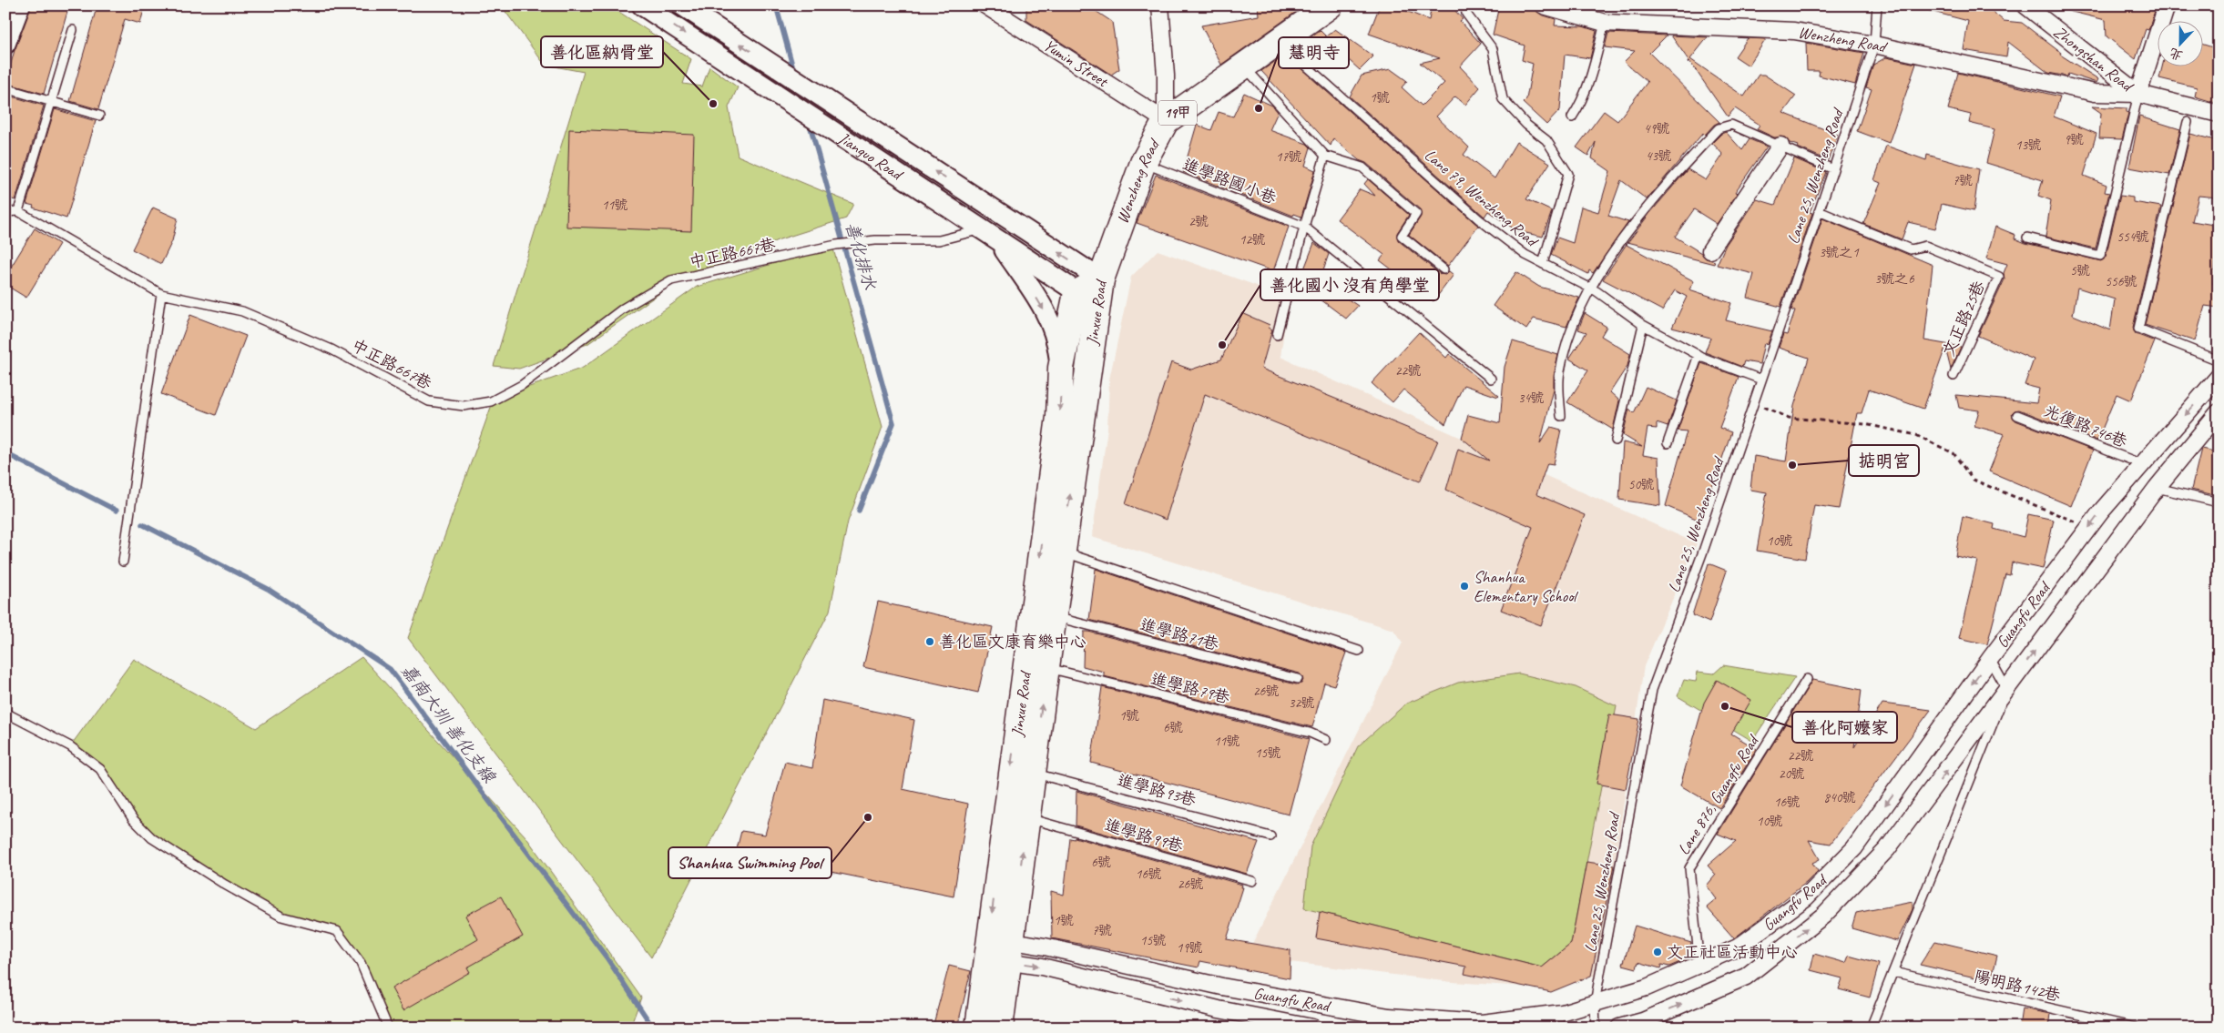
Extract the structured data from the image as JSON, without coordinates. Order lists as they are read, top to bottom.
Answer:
{
  "streets": {
    "main road": ["Wenzheng Road", "19甲", "Jinxue Road"],
    "street": [
      "Zhongshan Road",
      "Yumin Street",
      "Jianguo Road",
      "Guangfu Road"
    ],
    "lane": [
      "Lane 25, Wenzheng Road",
      "進學路國小巷",
      "Lane 79, Wenzheng Road",
      "中正路667巷",
      "文正路25巷",
      "光復路746巷",
      "進學路71巷",
      "進學路79巷",
      "進學路93巷",
      "Lane 876, Guangfu Road",
      "進學路99巷",
      "陽明路142巷"
    ]
  },
  "crossings": [
    ["Wenzheng Road", "Zhongshan Road"],
    ["Wenzheng Road", "Yumin Street"],
    ["Wenzheng Road", "Jianguo Road"],
    ["Wenzheng Road", "Lane 25, Wenzheng Road"],
    ["Wenzheng Road", "進學路國小巷"],
    ["Wenzheng Road", "Lane 79, Wenzheng Road"],
    ["Wenzheng Road", "Jinxue Road"],
    ["Jianguo Road", "中正路667巷"],
    ["Jianguo Road", "Jinxue Road"],
    ["Lane 25, Wenzheng Road", "Lane 79, Wenzheng Road"],
    ["Lane 25, Wenzheng Road", "文正路25巷"],
    ["Lane 25, Wenzheng Road", "Guangfu Road"],
    ["Jinxue Road", "Guangfu Road"],
    ["Jinxue Road", "進學路71巷"],
    ["Jinxue Road", "進學路79巷"],
    ["Jinxue Road", "進學路93巷"],
    ["Jinxue Road", "進學路99巷"],
    ["光復路746巷", "Guangfu Road"],
    ["Guangfu Road", "Lane 876, Guangfu Road"]
  ],
  "water": ["善化排水", "嘉南大圳 善化支線"],
  "places": [
    "善化區納骨堂",
    "慧明寺",
    "善化國小 沒有角學堂",
    "掂明宮",
    "Shanhua Elementary School",
    "善化區文康育樂中心",
    "善化阿嬤家",
    "Shanhua Swimming Pool",
    "文正社區活動中心"
  ],
  "house_numbers": [
    "1號",
    "49號",
    "9號",
    "13號",
    "43號",
    "17號",
    "7號",
    "11號",
    "2號",
    "554號",
    "12號",
    "3號之1",
    "5號",
    "3號之6",
    "556號",
    "22號",
    "34號",
    "50號",
    "10號",
    "26號",
    "32號",
    "1號",
    "6號",
    "11號",
    "15號",
    "22號",
    "20號",
    "840號",
    "16號",
    "10號",
    "6號",
    "16號",
    "26號",
    "1號",
    "7號",
    "15號",
    "19號"
  ],
  "north": "bottom"
}
